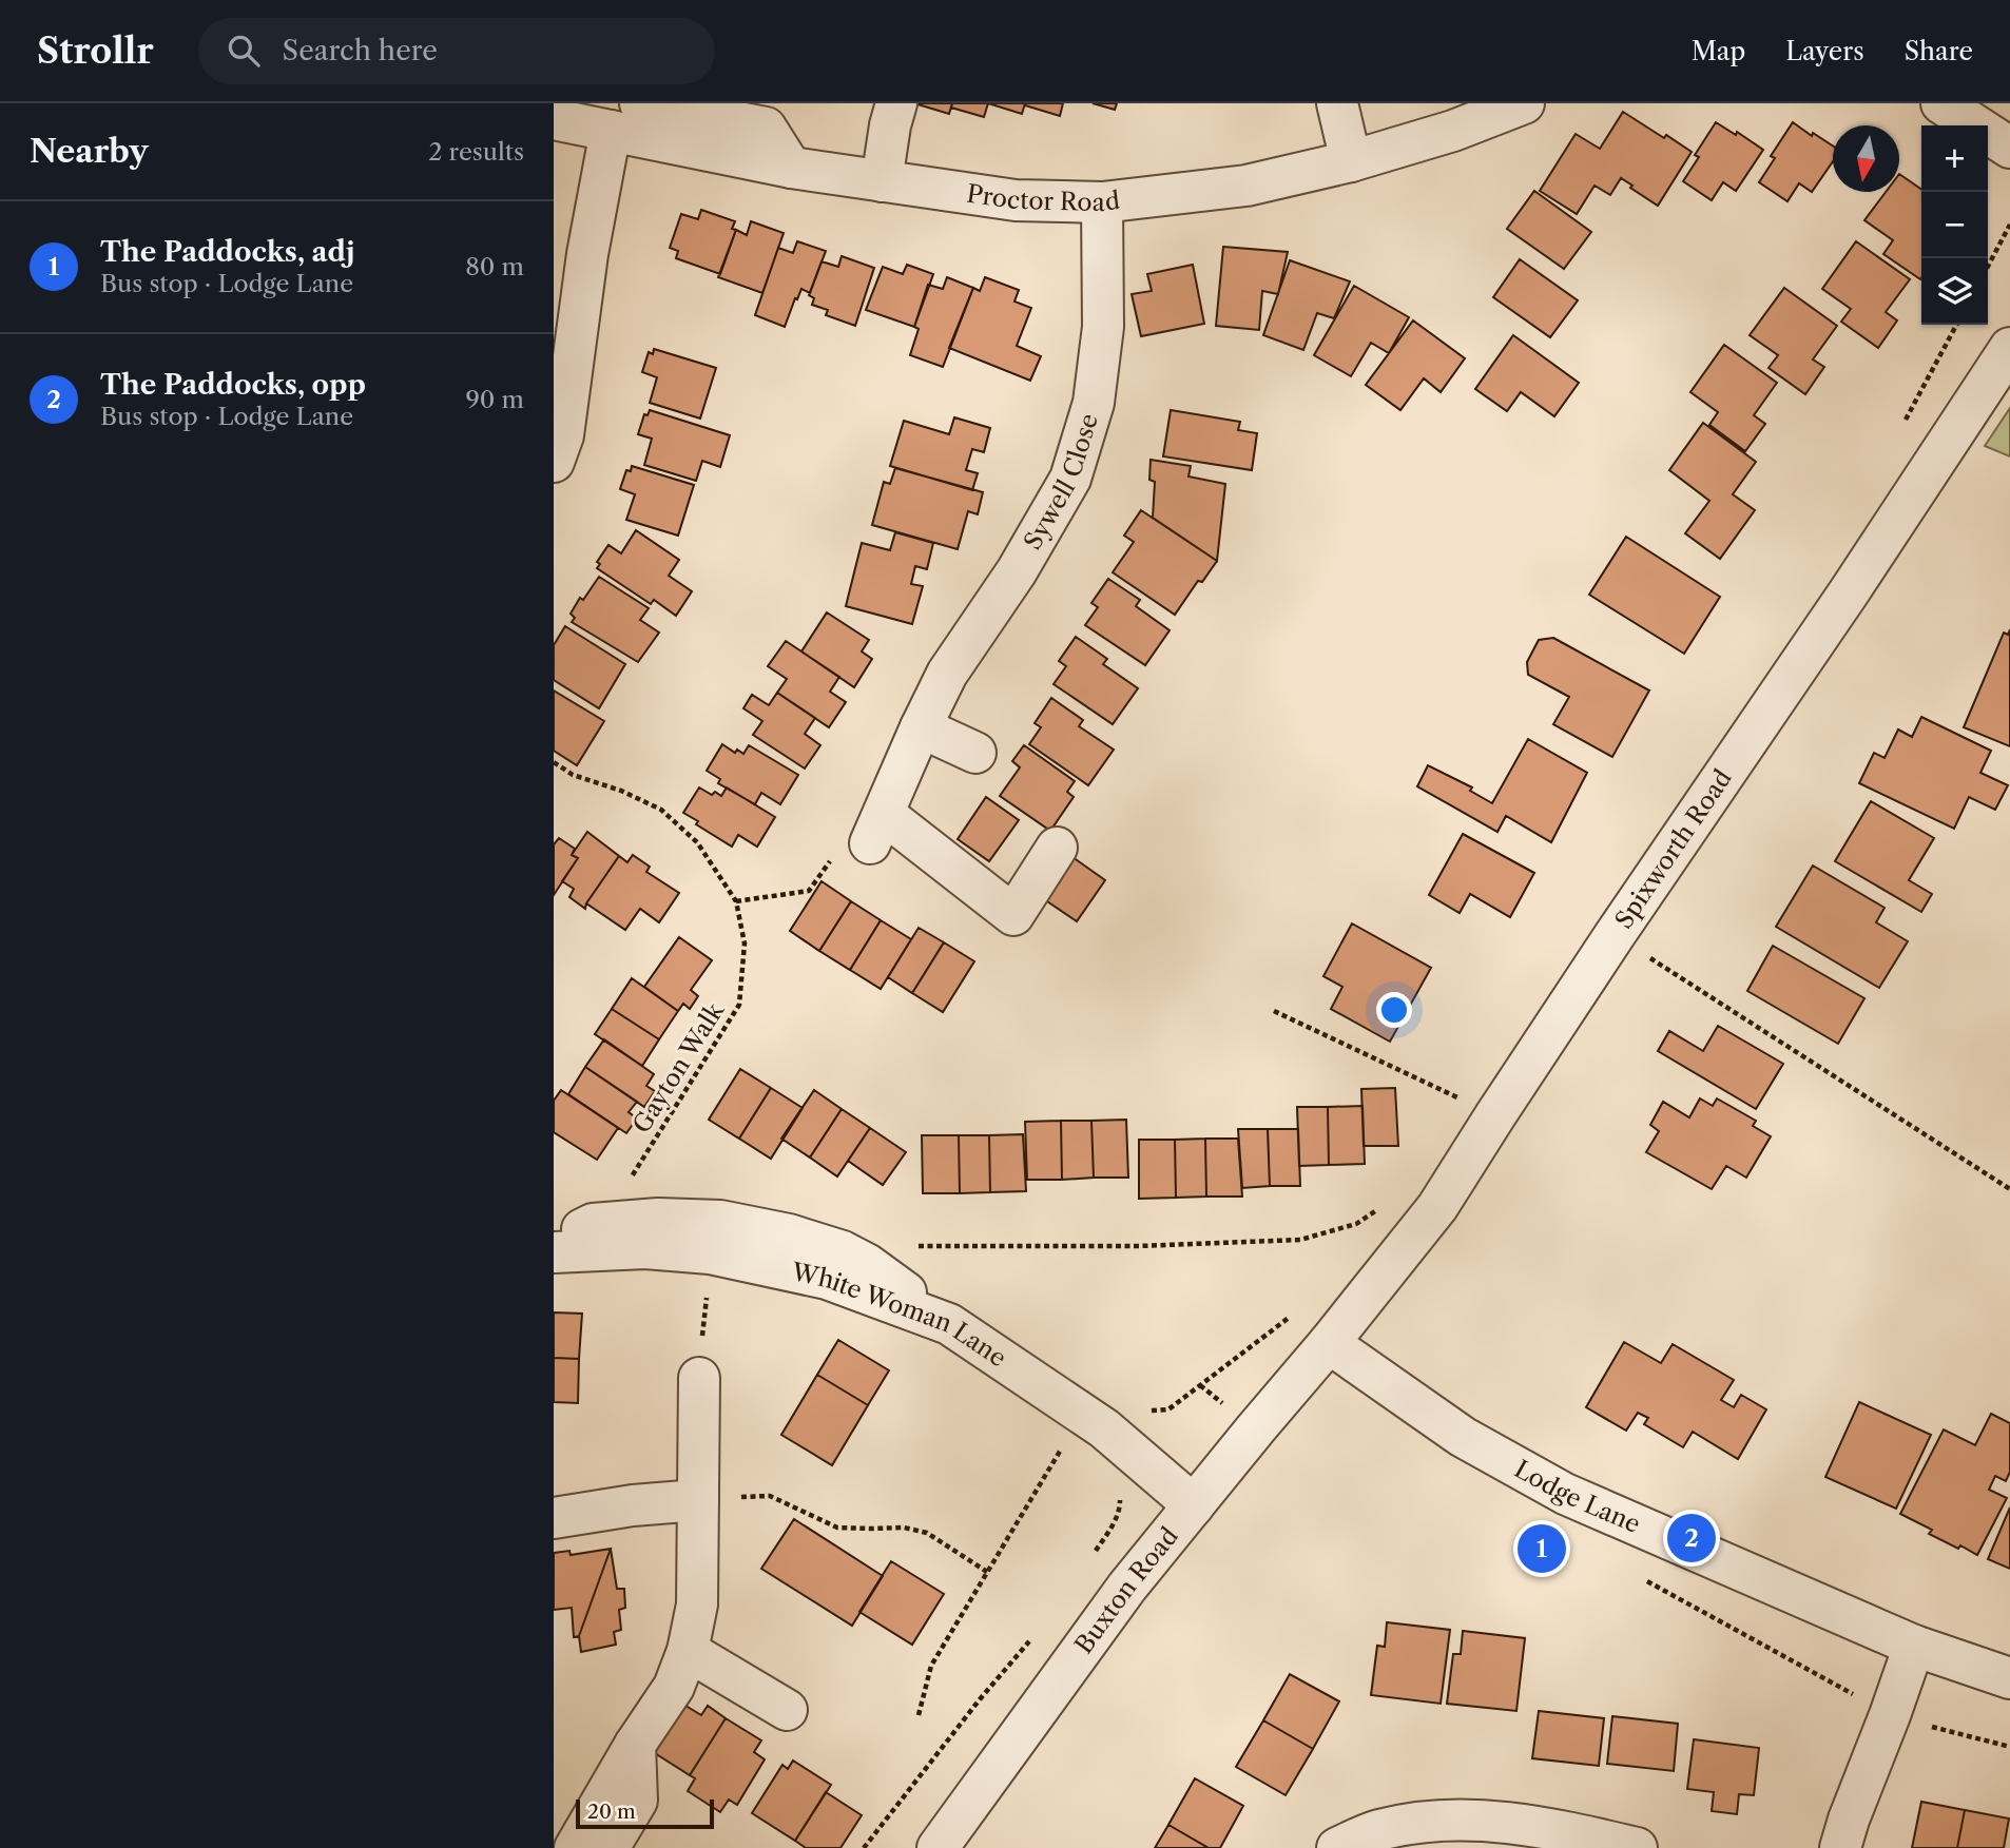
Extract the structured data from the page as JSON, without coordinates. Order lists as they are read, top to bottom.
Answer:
{
  "streets": {
    "street": [
      "Proctor Road",
      "Sywell Close",
      "Spixworth Road",
      "White Woman Lane",
      "Lodge Lane",
      "Buxton Road"
    ],
    "path": ["Gayton Walk"]
  },
  "crossings": [
    ["Proctor Road", "Sywell Close"],
    ["Spixworth Road", "Lodge Lane"],
    ["Spixworth Road", "Buxton Road"],
    ["White Woman Lane", "Buxton Road"],
    ["Lodge Lane", "Buxton Road"]
  ],
  "scale_bar": "20 m",
  "north": "bottom",
  "page": {
    "header": "Strollr",
    "search": "Search here",
    "nav": ["Map", "Layers", "Share"],
    "heading": ["Nearby", "2 results"],
    "map_buttons": ["+", "−"],
    "list": [
      {
        "mark": "1",
        "name": "The Paddocks, adj",
        "note": "Bus stop · Lodge Lane",
        "value": "80 m"
      },
      {
        "mark": "2",
        "name": "The Paddocks, opp",
        "note": "Bus stop · Lodge Lane",
        "value": "90 m"
      }
    ],
    "pins": ["2", "1"],
    "scale": "20 m"
  }
}
